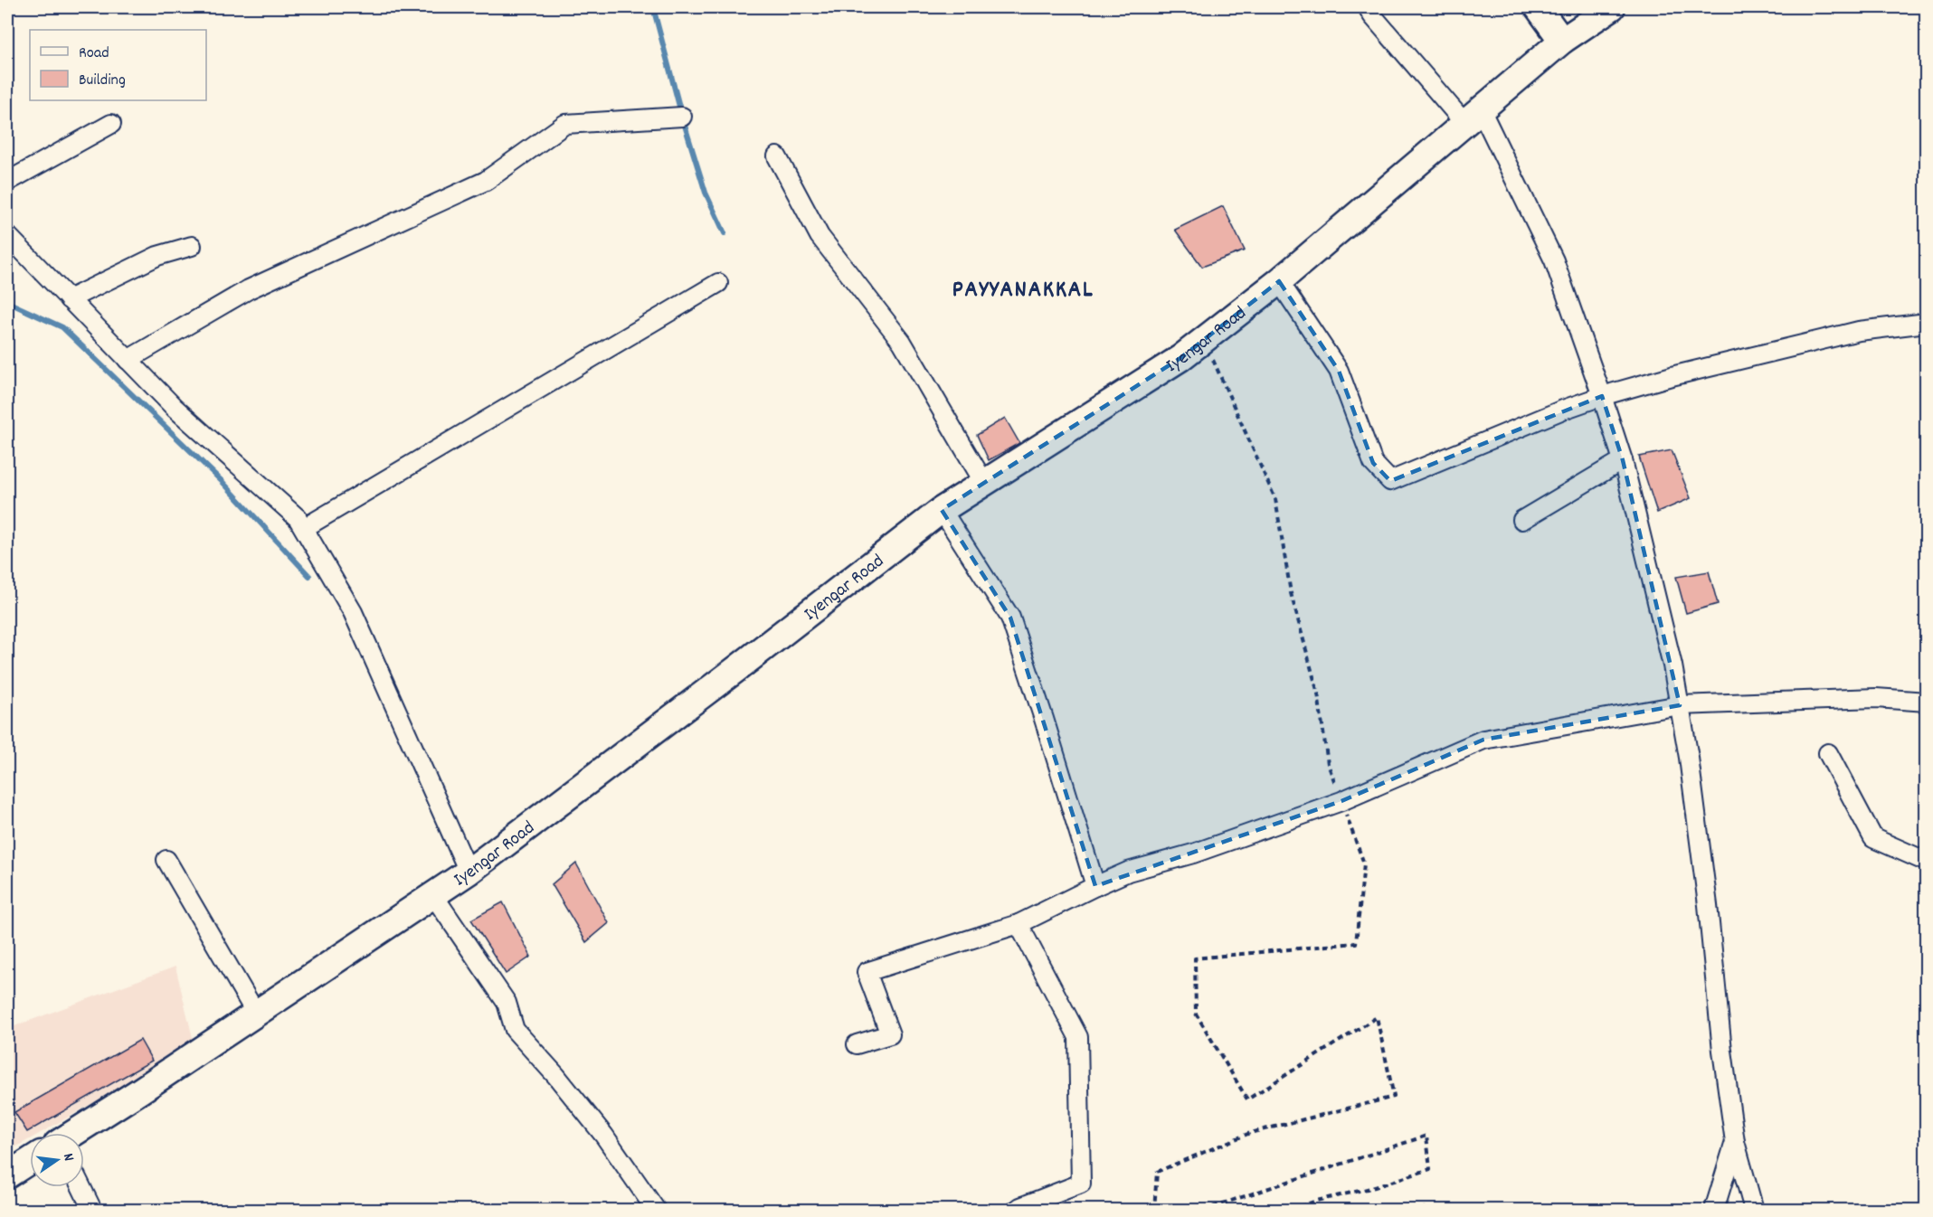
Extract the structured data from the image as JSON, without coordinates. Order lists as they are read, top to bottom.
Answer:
{
  "streets": {
    "main road": ["Iyengar Road"]
  },
  "districts": ["PAYYANAKKAL"],
  "legend": ["Road", "Building"],
  "north": "right"
}
